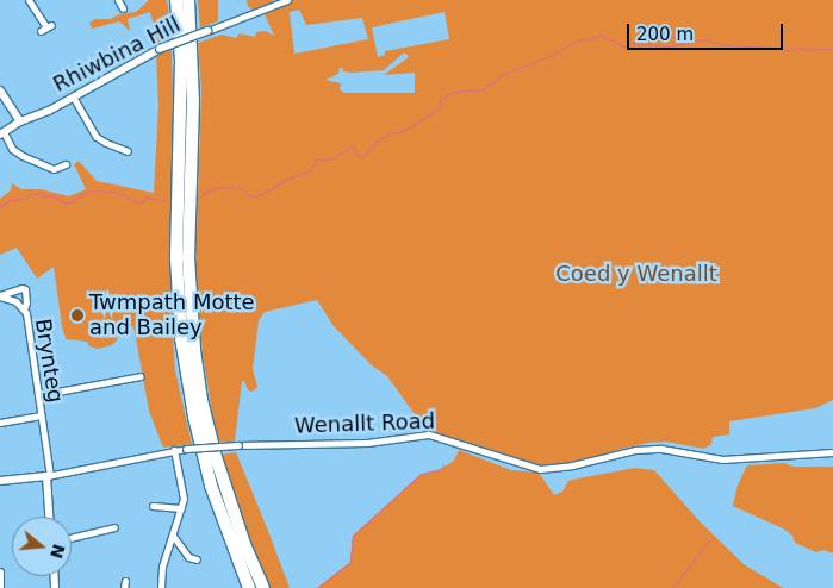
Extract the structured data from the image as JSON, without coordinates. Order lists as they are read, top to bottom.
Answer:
{
  "streets": {
    "street": ["Rhiwbina Hill", "Brynteg", "Wenallt Road"]
  },
  "crossings": [
    ["Brynteg", "Wenallt Road"]
  ],
  "parks": ["Coed y Wenallt"],
  "places": ["Twmpath Motte and Bailey"],
  "scale_bar": "200 m",
  "north": "right"
}
